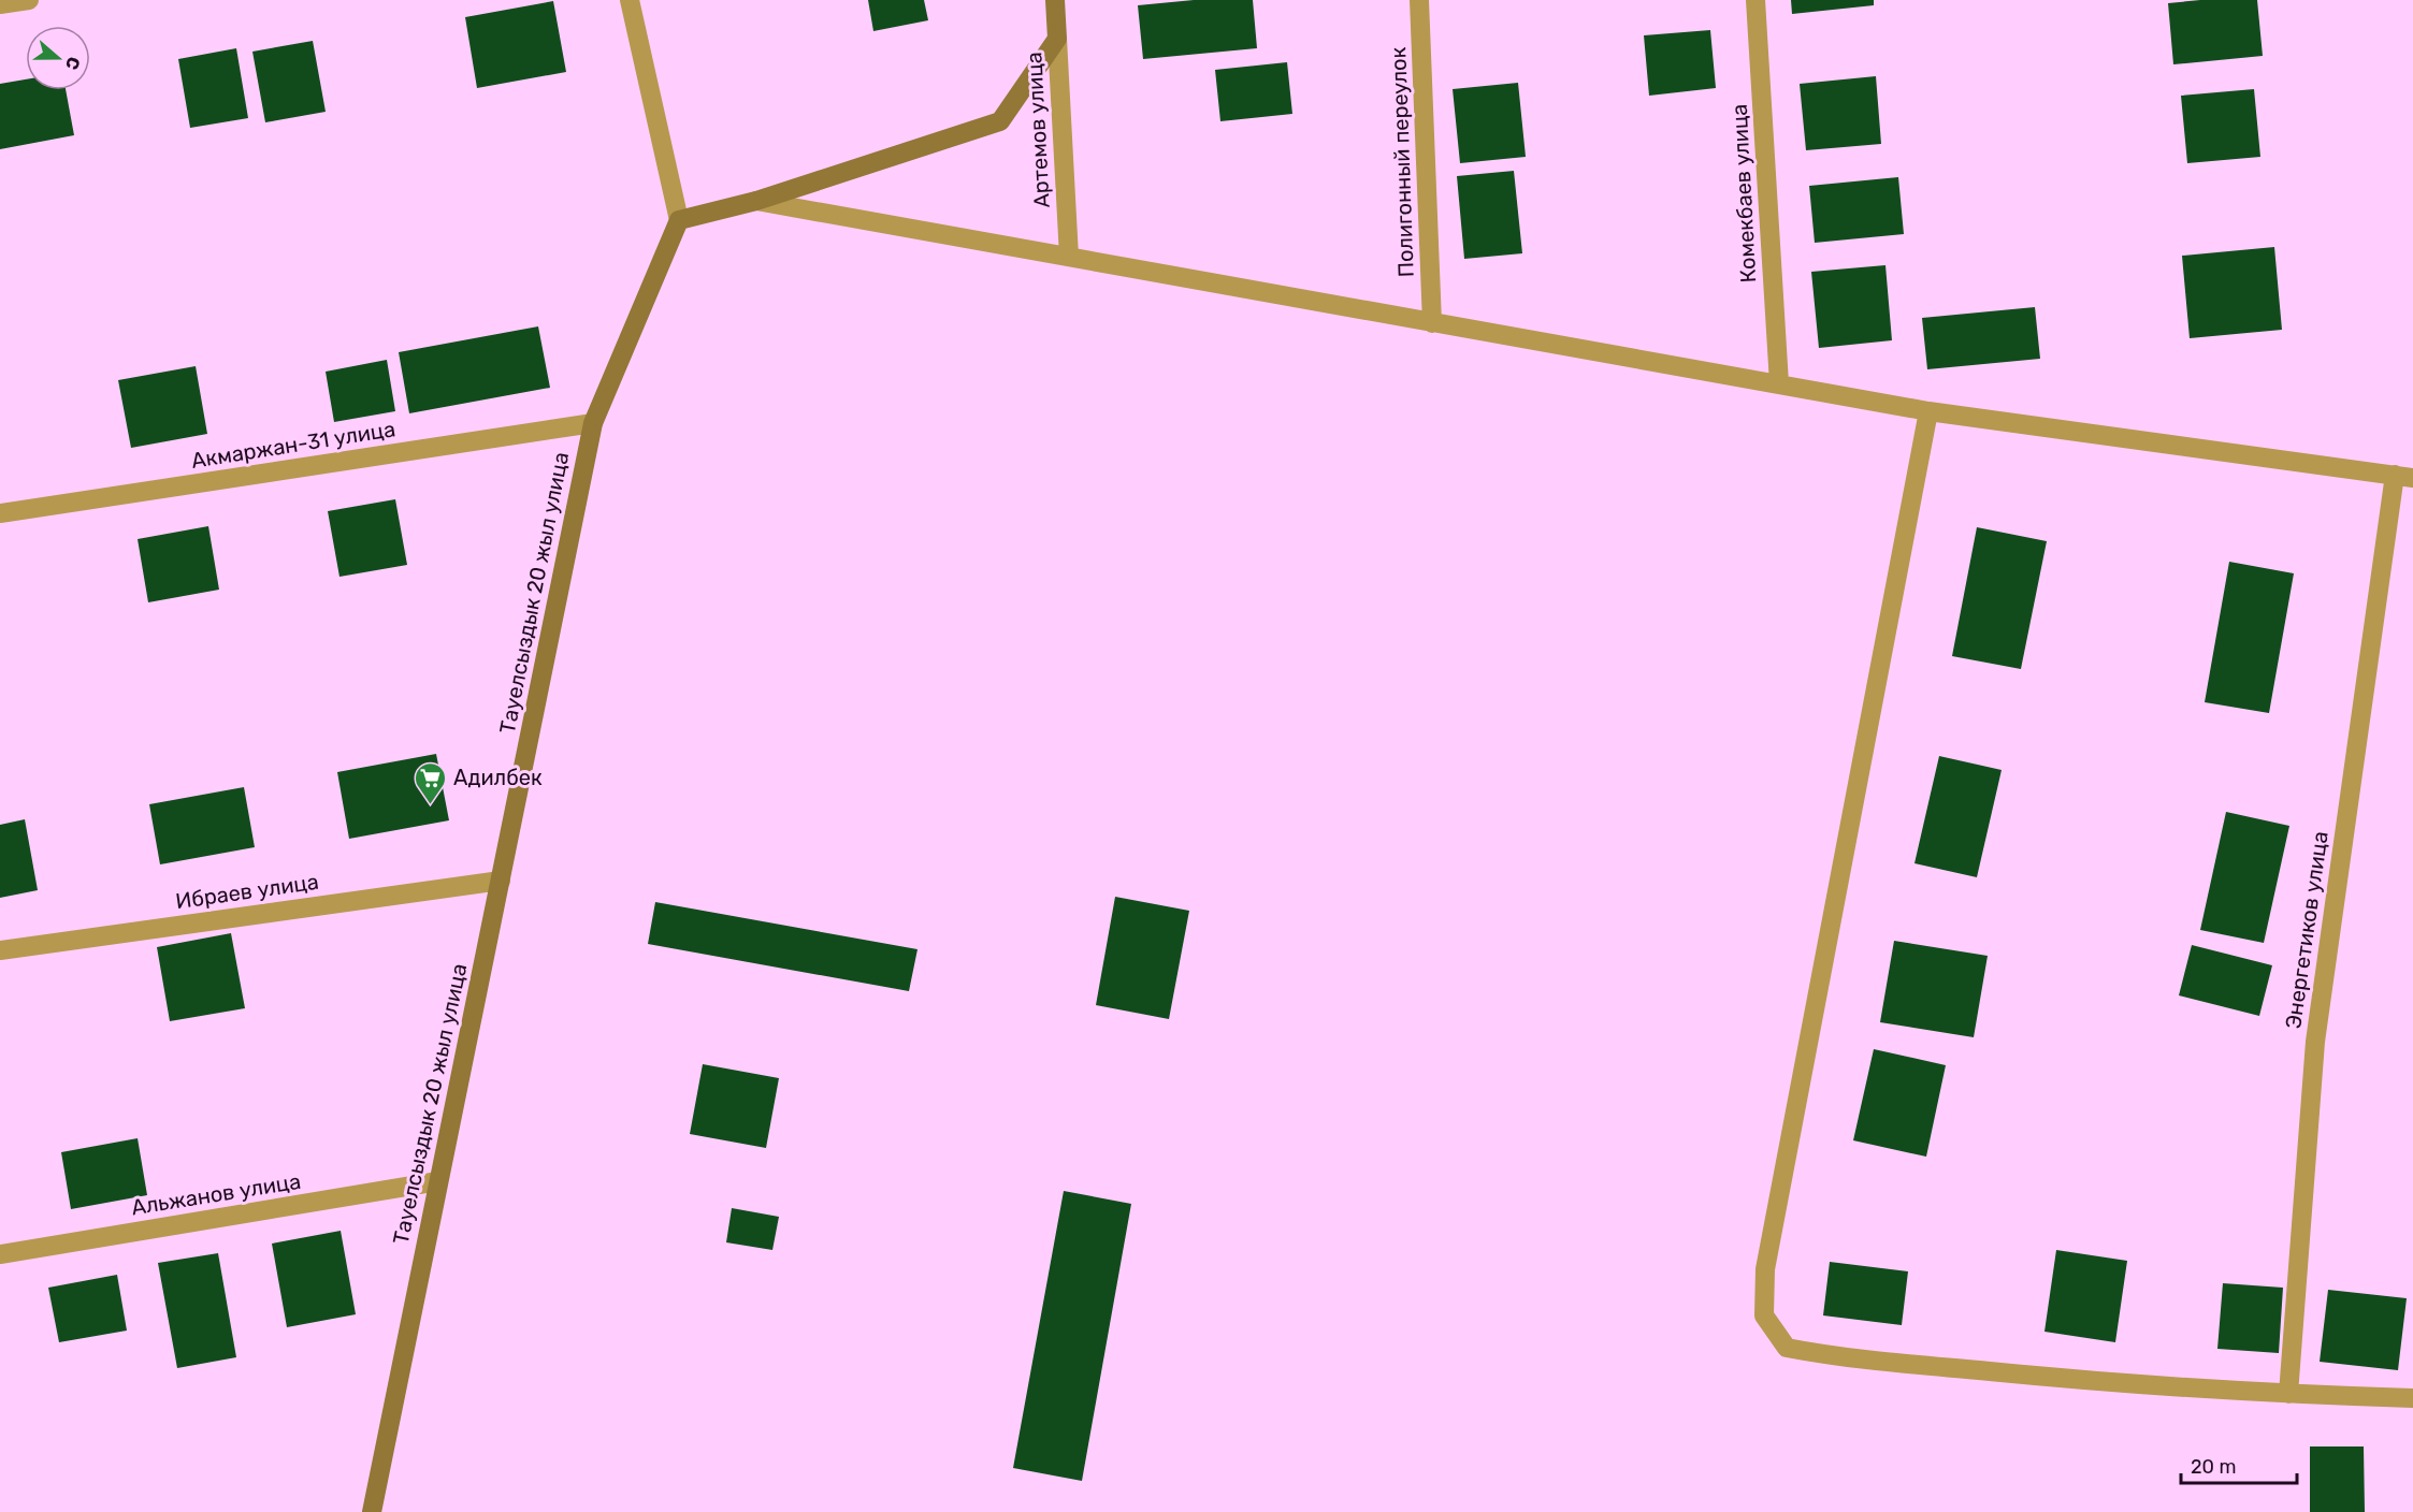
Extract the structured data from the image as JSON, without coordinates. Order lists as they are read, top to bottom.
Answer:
{
  "streets": {
    "street": [
      "Артемов улица",
      "Полигонный переулок",
      "Комекбаев улица",
      "Акмаржан-31 улица",
      "Тауелсыздык 20 жыл улица",
      "Ибраев улица",
      "Энергетиков улица",
      "Альжанов улица"
    ]
  },
  "crossings": [
    ["Акмаржан-31 улица", "Тауелсыздык 20 жыл улица"],
    ["Тауелсыздык 20 жыл улица", "Ибраев улица"],
    ["Тауелсыздык 20 жыл улица", "Альжанов улица"]
  ],
  "places": {
    "supermarket": ["Адилбек"]
  },
  "scale_bar": "20 m",
  "north": "right"
}
